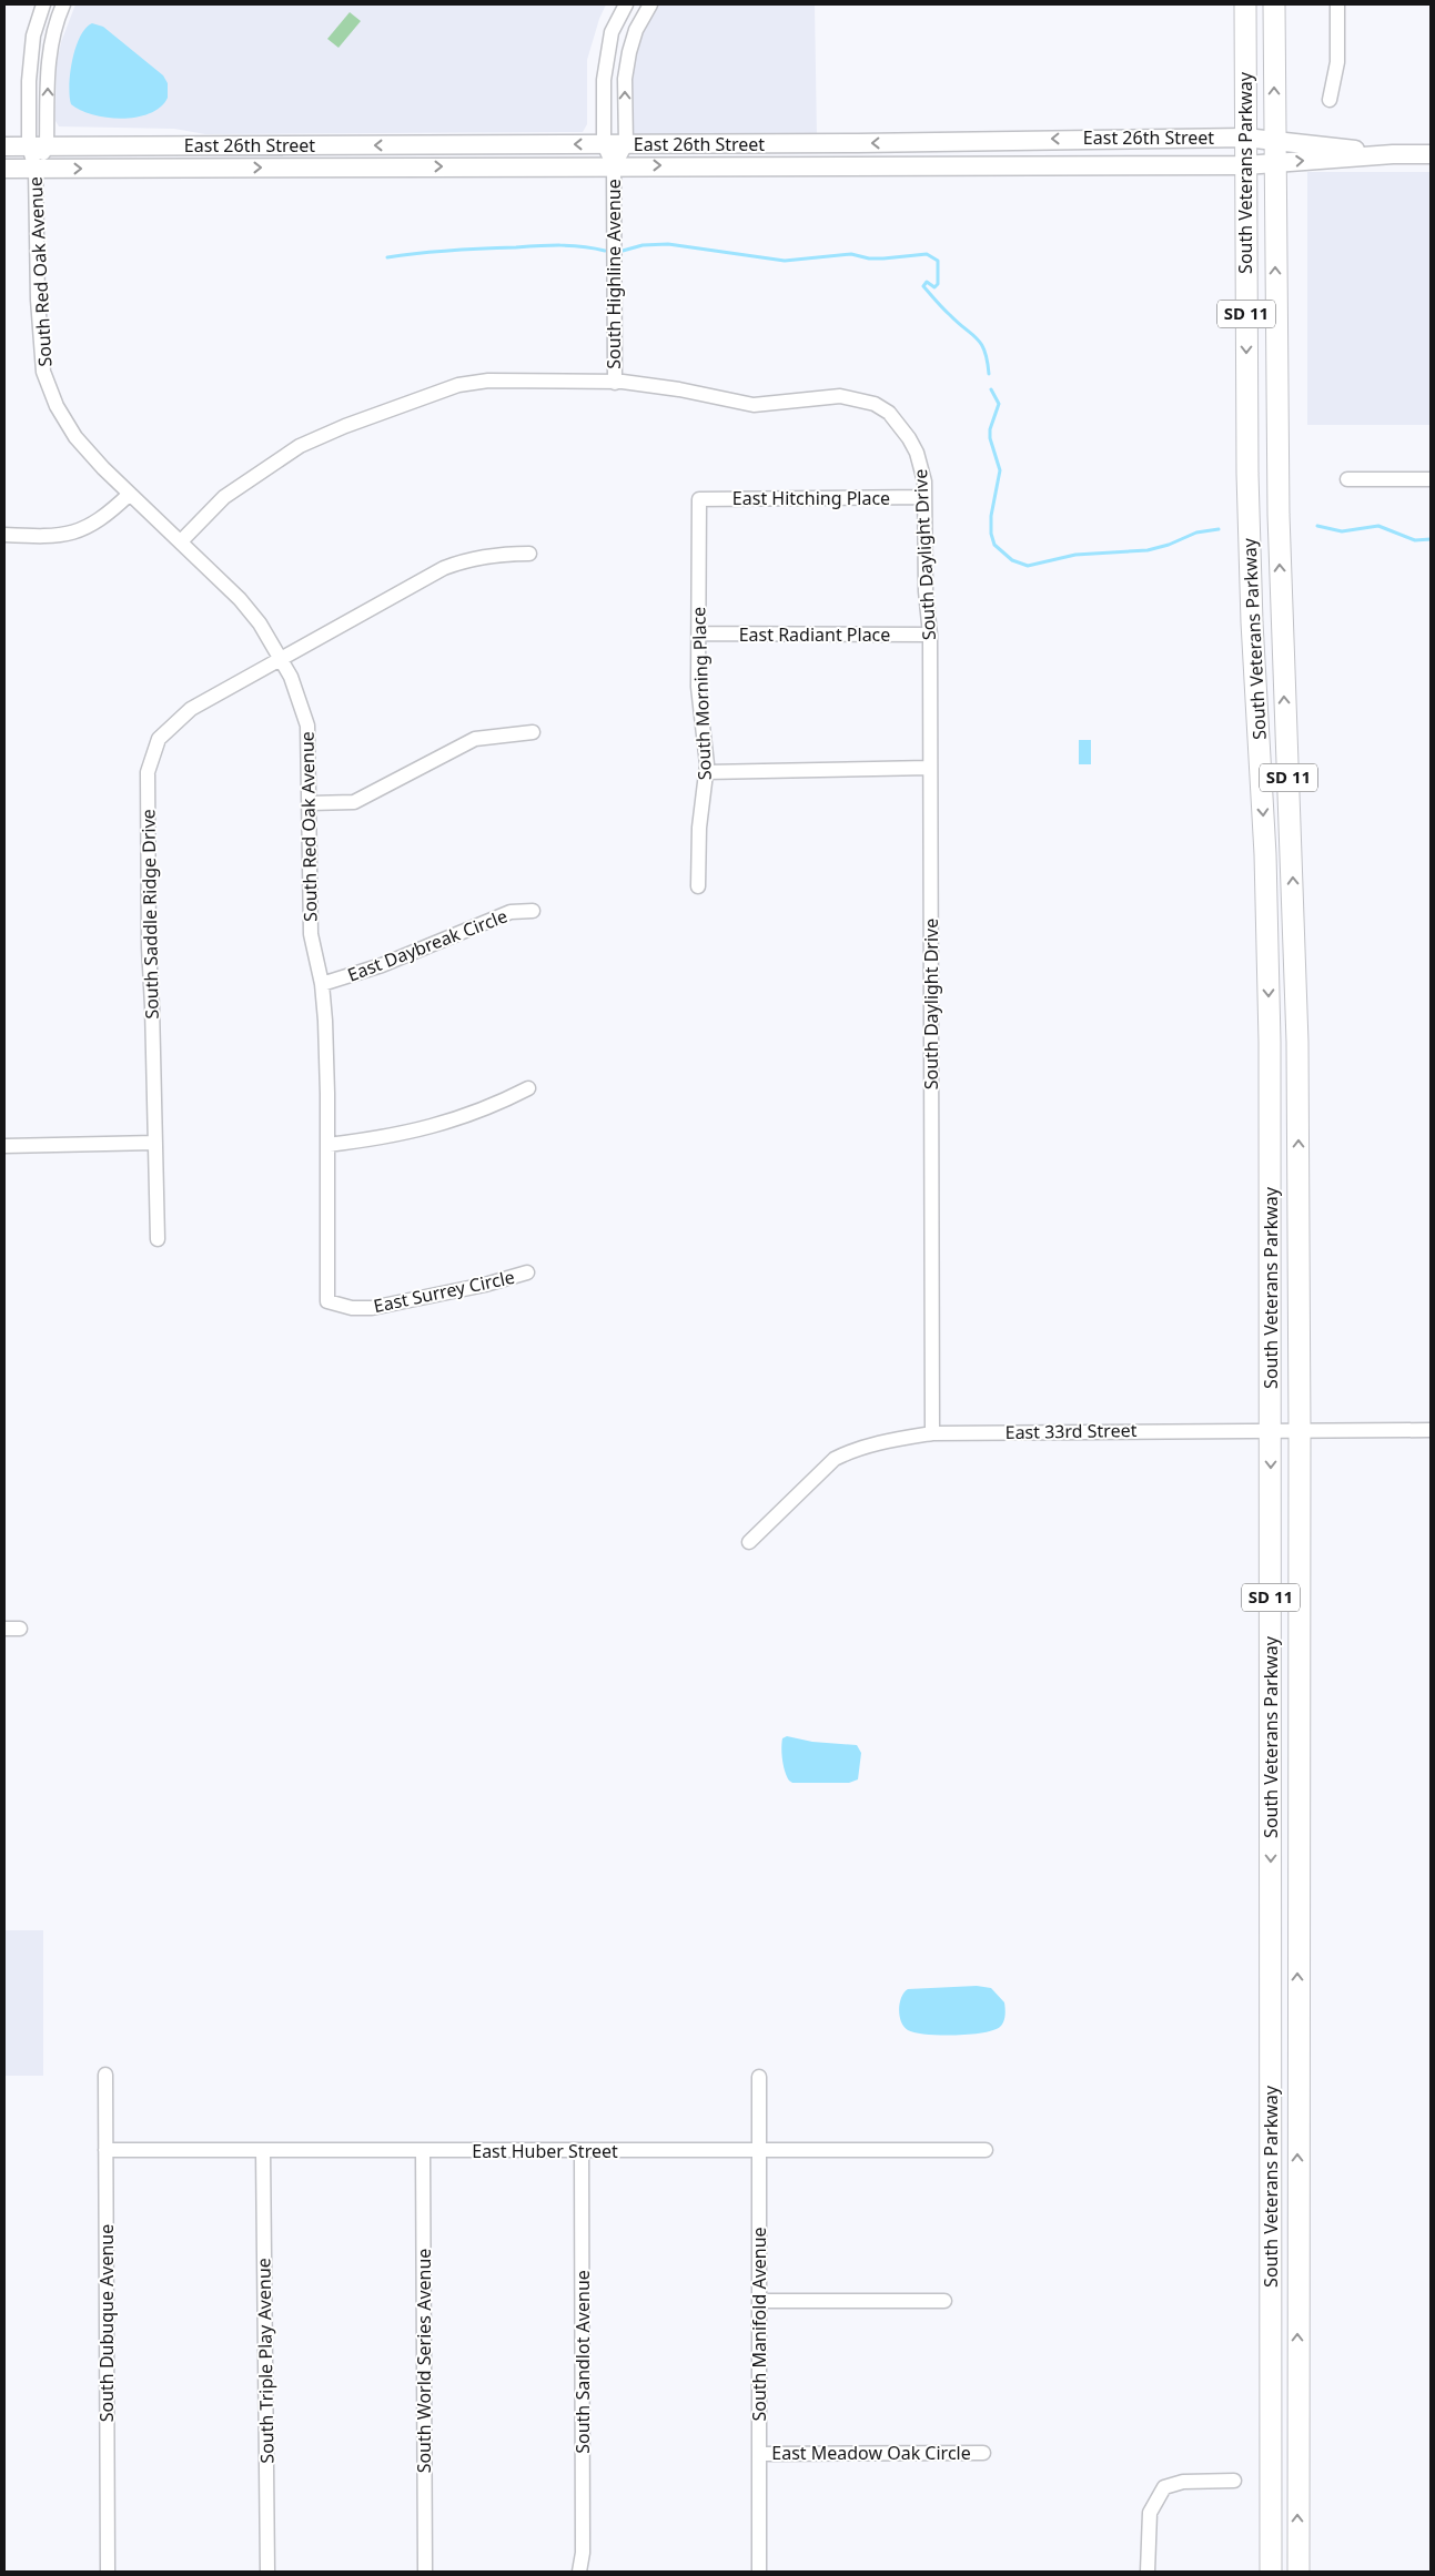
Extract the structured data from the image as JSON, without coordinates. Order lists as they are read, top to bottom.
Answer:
{
  "streets": {
    "highway": ["South Veterans Parkway", "SD 11"],
    "main road": ["East 26th Street"],
    "street": [
      "South Red Oak Avenue",
      "South Highline Avenue",
      "East Hitching Place",
      "South Daylight Drive",
      "East Radiant Place",
      "South Morning Place",
      "South Saddle Ridge Drive",
      "East Daybreak Circle",
      "East Surrey Circle",
      "East 33rd Street",
      "East Huber Street",
      "South Dubuque Avenue",
      "South Manifold Avenue",
      "South Triple Play Avenue",
      "South World Series Avenue",
      "South Sandlot Avenue",
      "East Meadow Oak Circle"
    ]
  },
  "crossings": [
    ["East 26th Street", "South Veterans Parkway"],
    ["East 26th Street", "South Red Oak Avenue"],
    ["East 26th Street", "South Highline Avenue"],
    ["South Veterans Parkway", "East 33rd Street"],
    ["South Red Oak Avenue", "South Daylight Drive"],
    ["South Red Oak Avenue", "South Saddle Ridge Drive"],
    ["South Red Oak Avenue", "East Daybreak Circle"],
    ["South Red Oak Avenue", "East Surrey Circle"],
    ["South Highline Avenue", "South Daylight Drive"],
    ["East Hitching Place", "South Daylight Drive"],
    ["East Hitching Place", "South Morning Place"],
    ["South Daylight Drive", "East Radiant Place"],
    ["South Daylight Drive", "East 33rd Street"],
    ["East Radiant Place", "South Morning Place"],
    ["East Huber Street", "South Dubuque Avenue"],
    ["East Huber Street", "South Manifold Avenue"],
    ["East Huber Street", "South Triple Play Avenue"],
    ["East Huber Street", "South World Series Avenue"],
    ["East Huber Street", "South Sandlot Avenue"],
    ["South Manifold Avenue", "East Meadow Oak Circle"]
  ]
}
